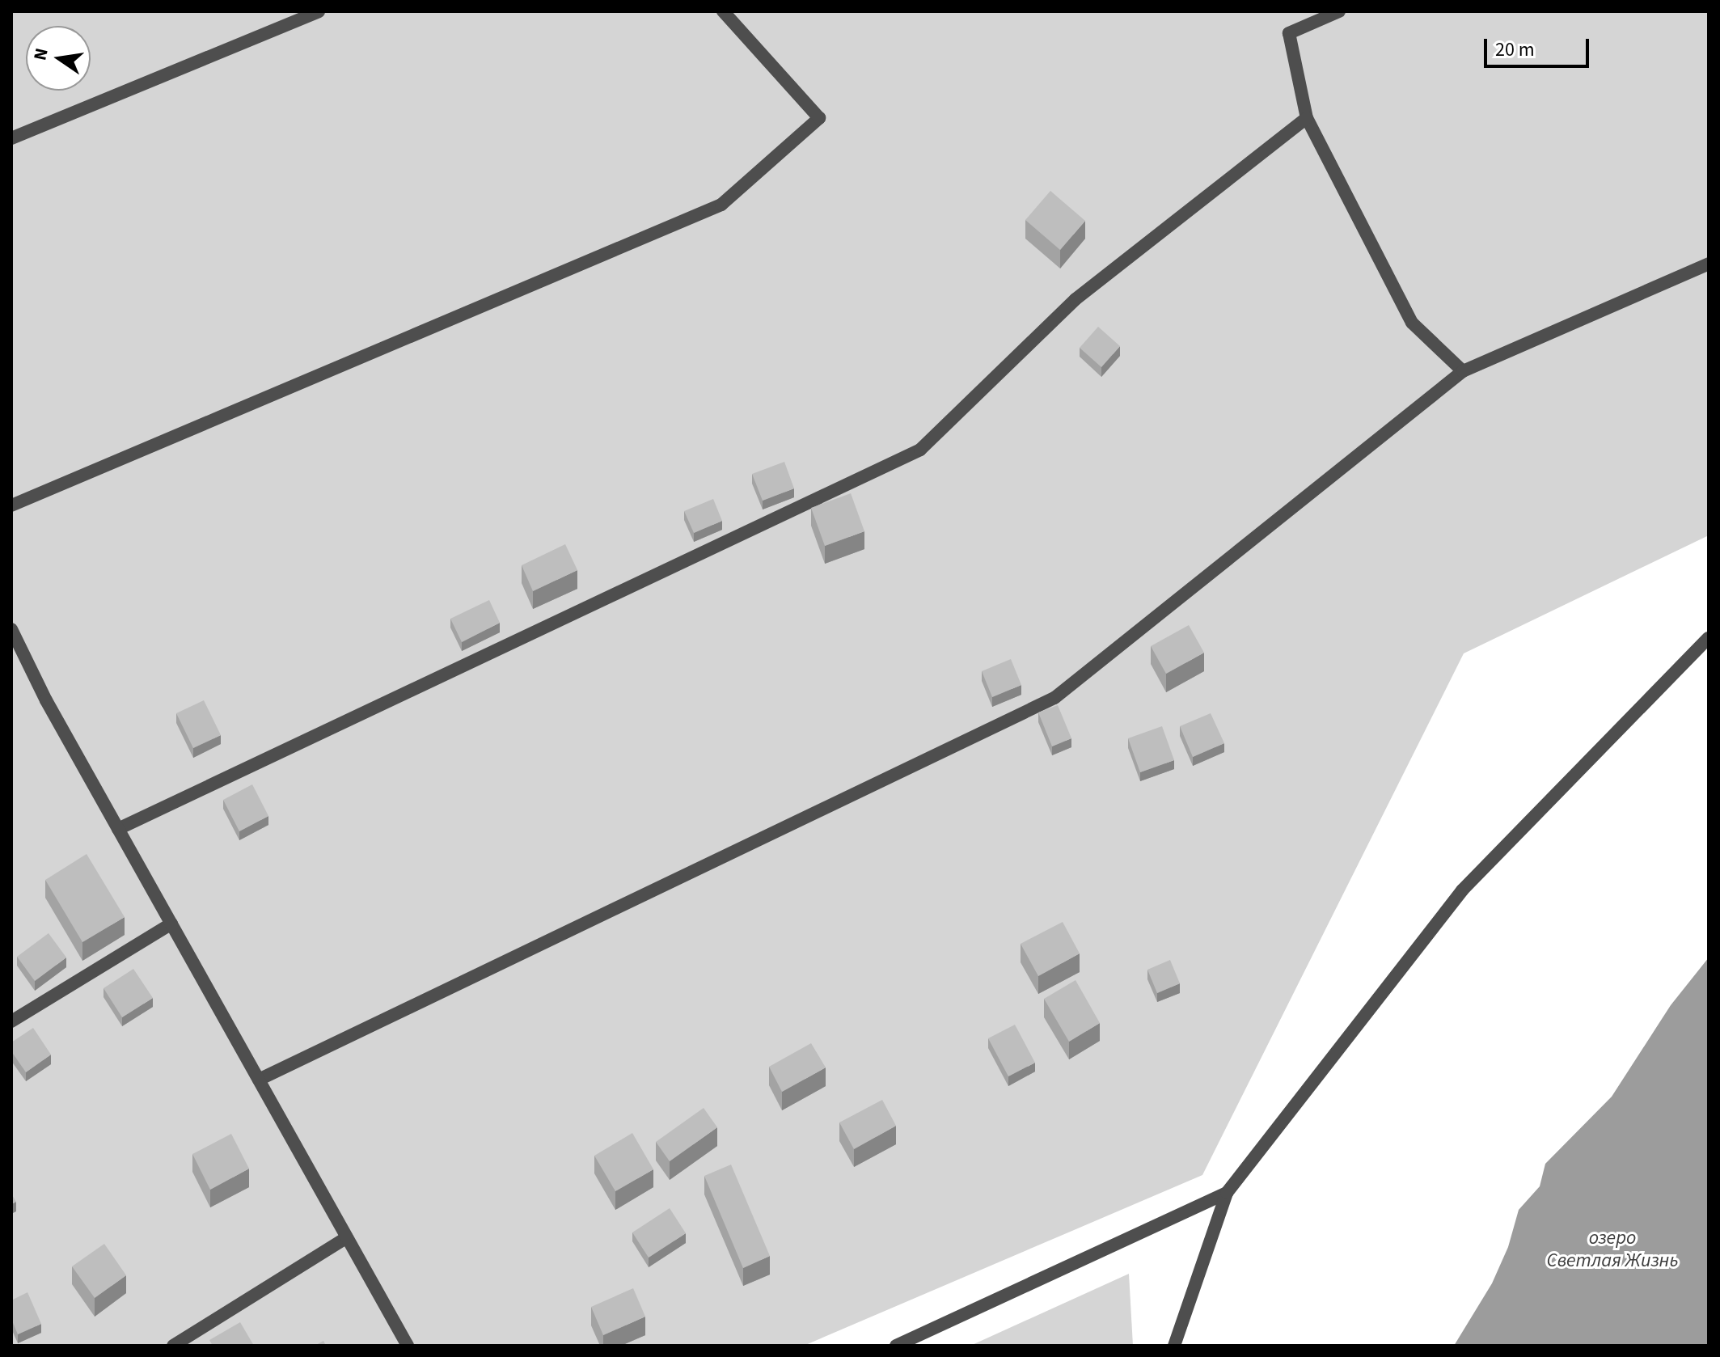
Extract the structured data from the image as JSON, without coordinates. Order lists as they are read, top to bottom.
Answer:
{
  "water": ["озеро Светлая Жизнь"],
  "scale_bar": "20 m",
  "north": "left"
}
